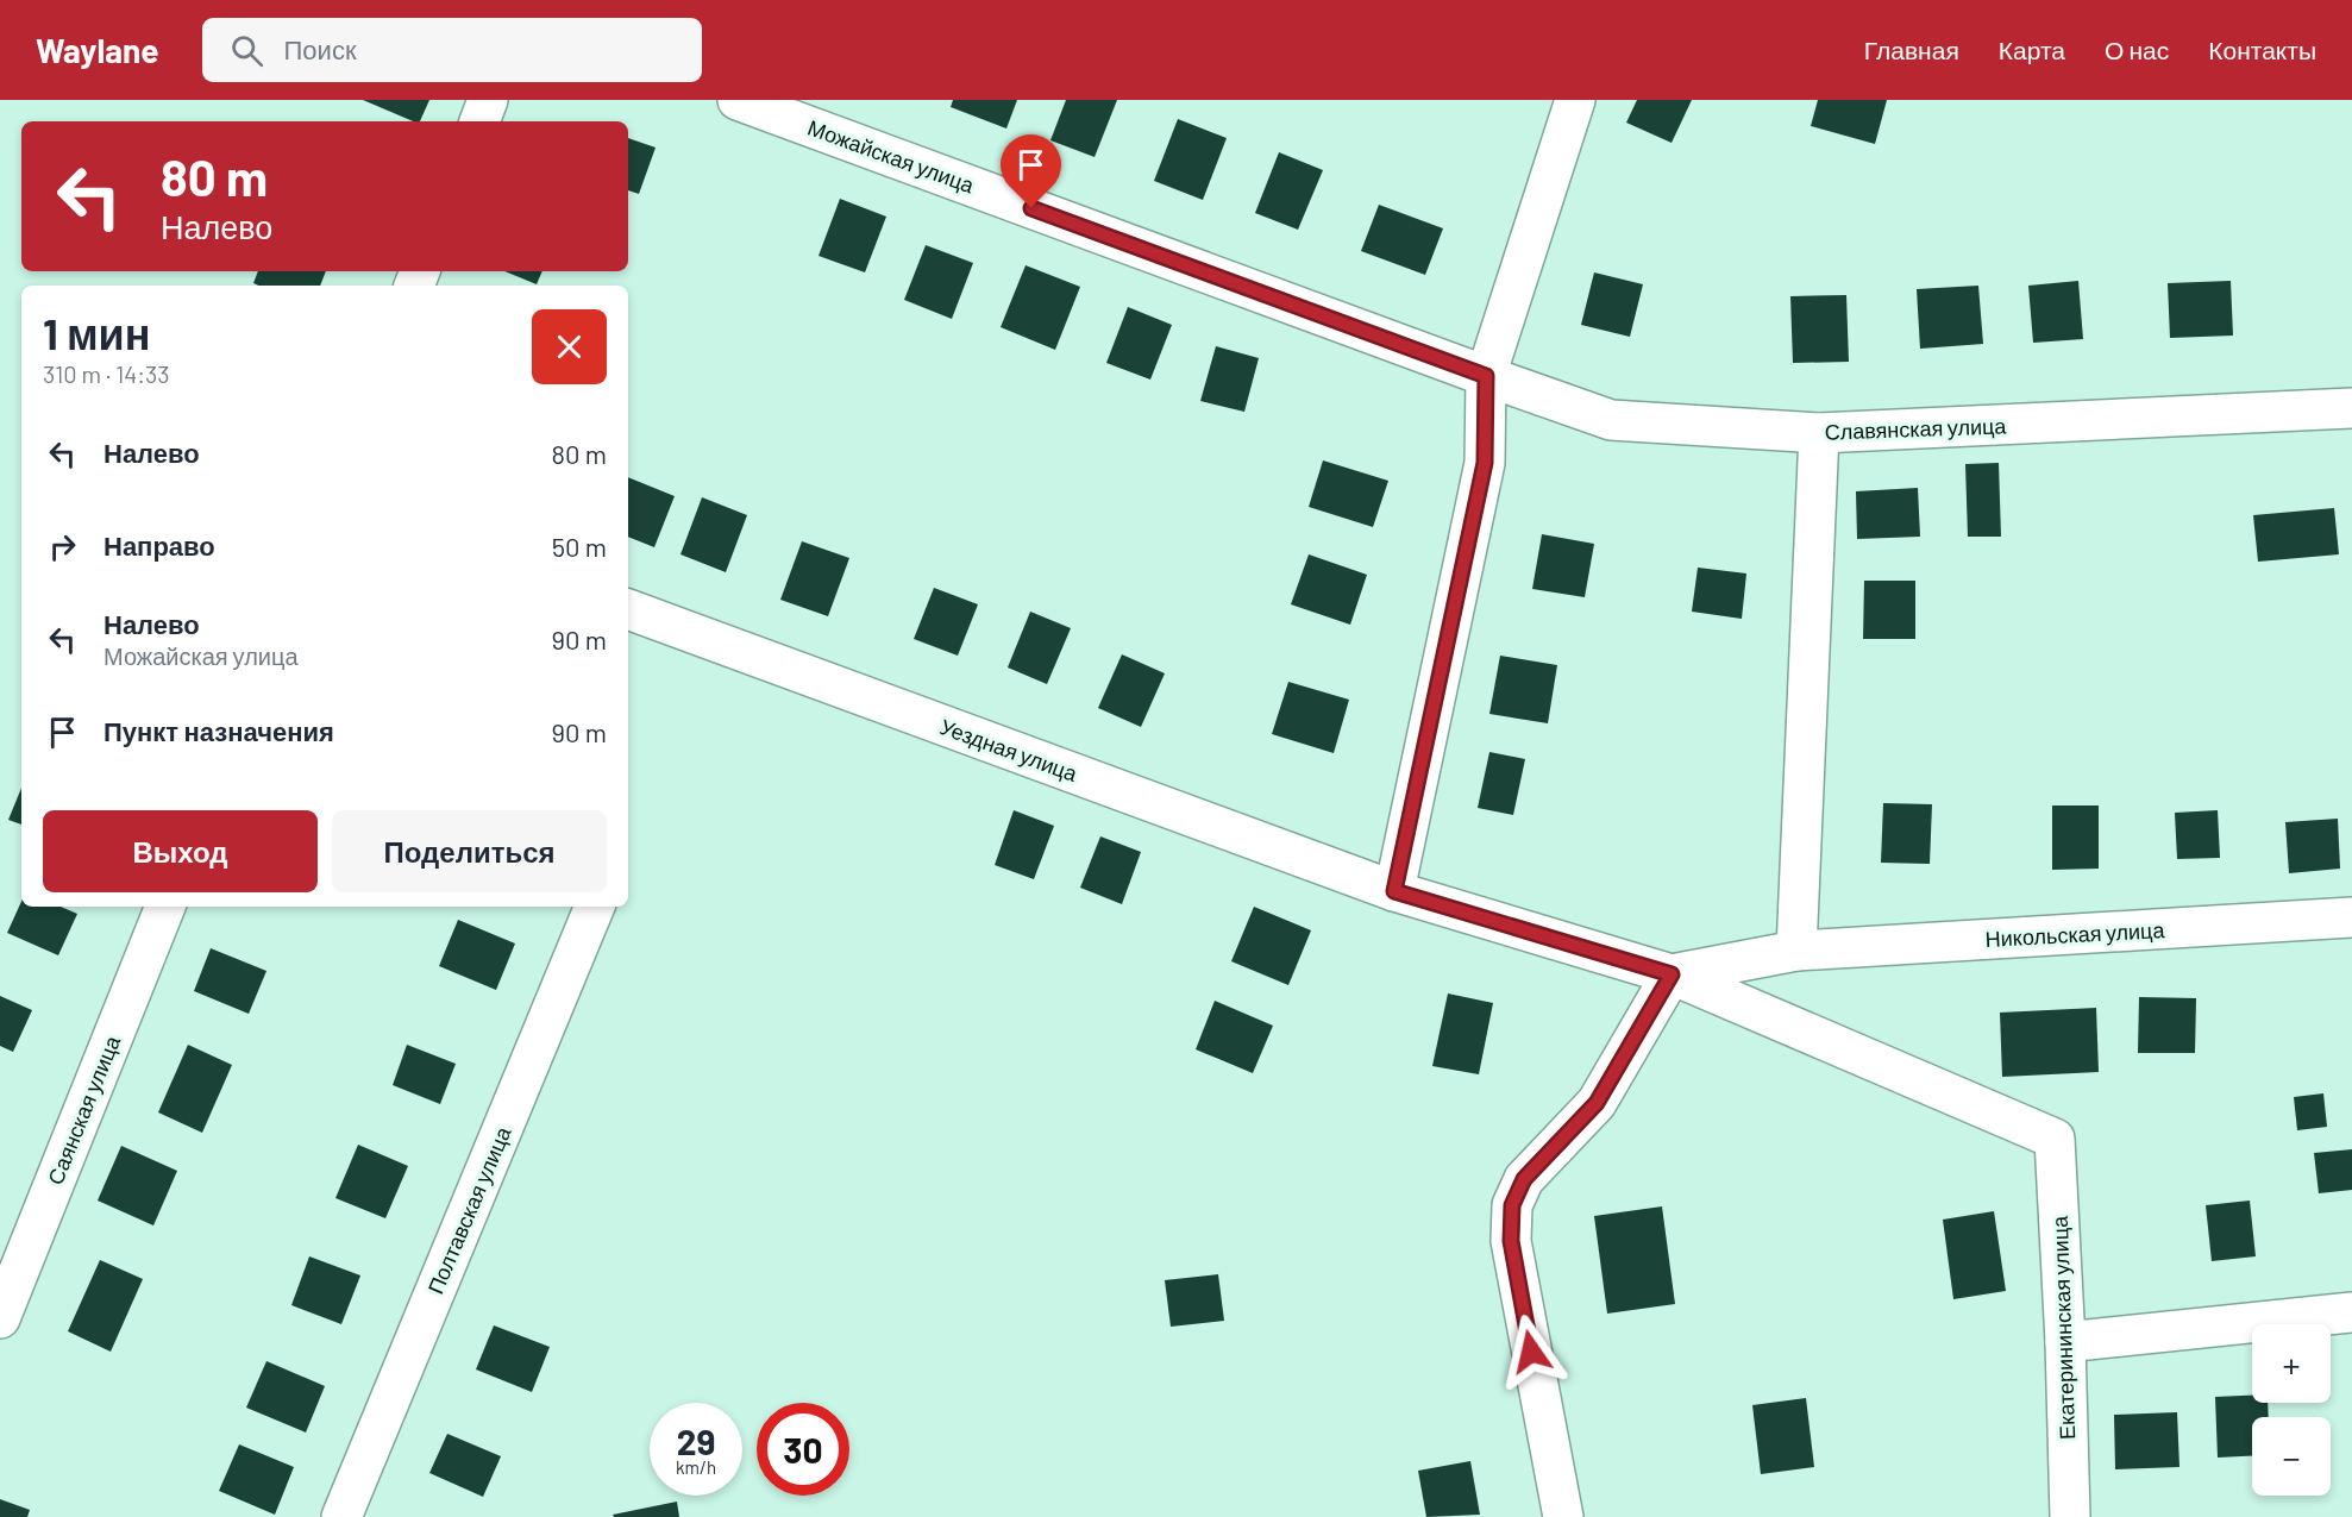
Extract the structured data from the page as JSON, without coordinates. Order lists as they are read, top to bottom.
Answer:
{
  "streets": {
    "street": [
      "Можайская улица",
      "Славянская улица",
      "Уездная улица",
      "Никольская улица",
      "Саянская улица",
      "Полтавская улица",
      "Екатерининская улица"
    ]
  },
  "crossings": [
    ["Можайская улица", "Славянская улица"],
    ["Уездная улица", "Никольская улица"],
    ["Уездная улица", "Екатерининская улица"]
  ],
  "page": {
    "header": "Waylane",
    "search": "Поиск",
    "nav": [
      "Главная",
      "Карта",
      "О нас",
      "Контакты"
    ],
    "turn": ["80 m", "Налево"],
    "heading": ["1 мин", "310 m · 14:33"],
    "list": [
      {
        "name": "Налево",
        "value": "80 m"
      },
      {
        "name": "Направо",
        "value": "50 m"
      },
      {
        "name": "Налево",
        "note": "Можайская улица",
        "value": "90 m"
      },
      {
        "name": "Пункт назначения",
        "value": "90 m"
      }
    ],
    "buttons": ["Выход", "Поделиться"],
    "map_buttons": ["+", "−"],
    "speed": "29 km/h",
    "limit": "30"
  }
}
